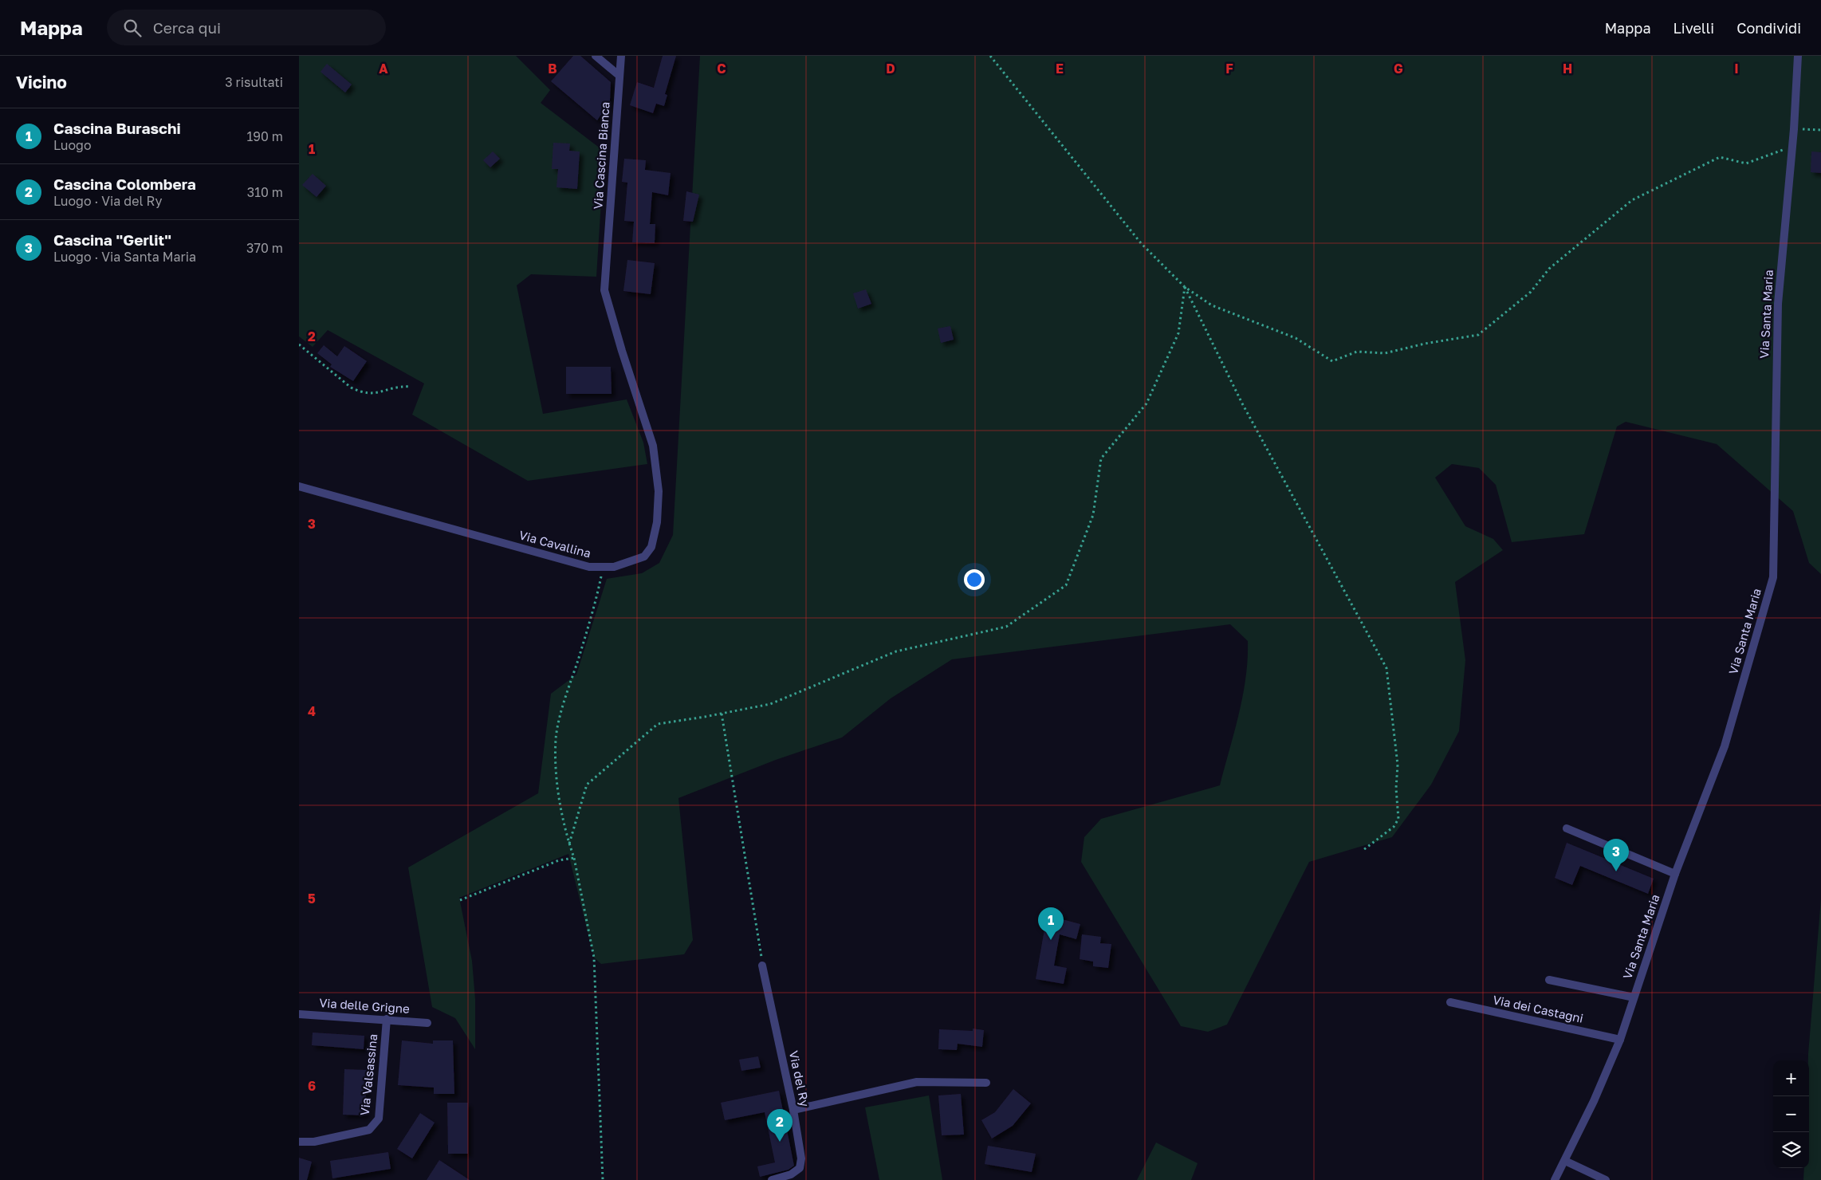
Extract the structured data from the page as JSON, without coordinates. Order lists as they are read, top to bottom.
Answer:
{
  "streets": {
    "street": [
      "Via Cascina Bianca",
      "Via Santa Maria",
      "Via Cavallina",
      "Via delle Grigne",
      "Via dei Castagni",
      "Via Valsassina",
      "Via del Ry"
    ]
  },
  "crossings": [
    ["Via Cascina Bianca", "Via Cavallina"],
    ["Via Santa Maria", "Via dei Castagni"],
    ["Via delle Grigne", "Via Valsassina"]
  ],
  "page": {
    "header": "Mappa",
    "search": "Cerca qui",
    "nav": ["Mappa", "Livelli", "Condividi"],
    "heading": ["Vicino", "3 risultati"],
    "list": [
      {
        "mark": "1",
        "name": "Cascina Buraschi",
        "note": "Luogo",
        "value": "190 m"
      },
      {
        "mark": "2",
        "name": "Cascina Colombera",
        "note": "Luogo · Via del Ry",
        "value": "310 m"
      },
      {
        "mark": "3",
        "name": "Cascina \"Gerlit\"",
        "note": "Luogo · Via Santa Maria",
        "value": "370 m"
      }
    ],
    "pins": ["3", "1", "2"],
    "map_buttons": ["+", "−"]
  },
  "grid": {
    "columns": [
      "A",
      "B",
      "C",
      "D",
      "E",
      "F",
      "G",
      "H",
      "I"
    ],
    "rows": [
      "1",
      "2",
      "3",
      "4",
      "5",
      "6"
    ]
  }
}
